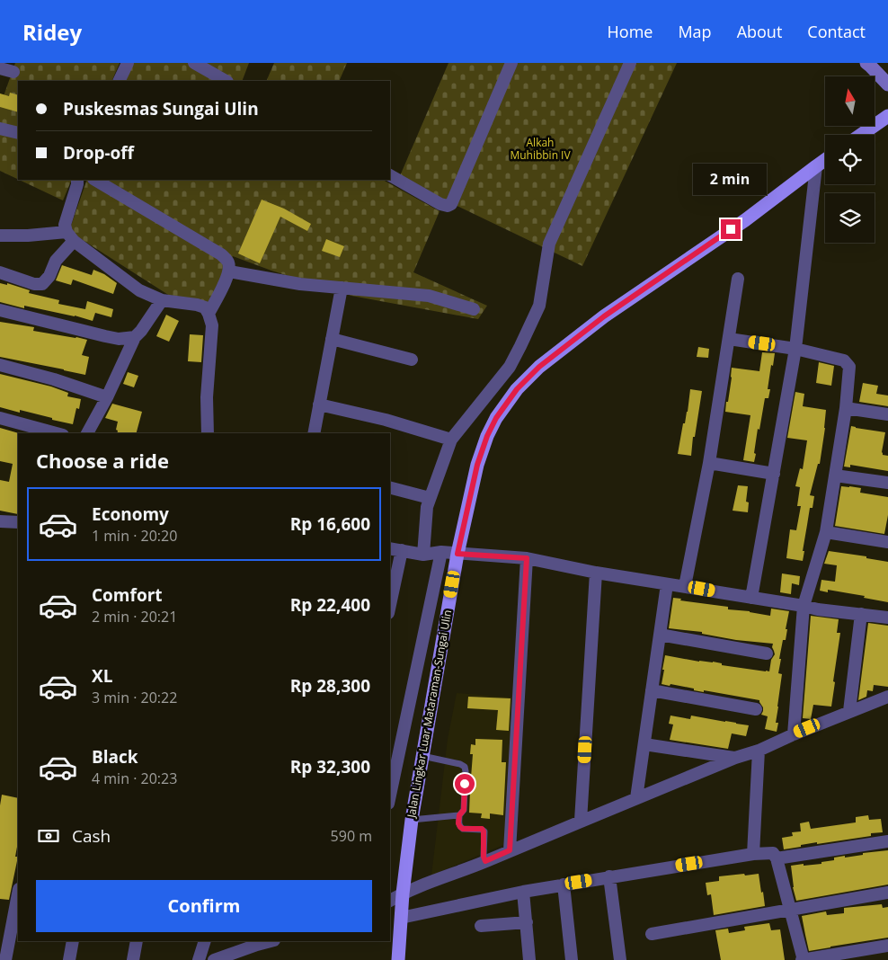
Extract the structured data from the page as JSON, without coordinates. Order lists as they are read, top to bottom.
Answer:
{
  "streets": {
    "main road": ["Jalan Lingkar Luar Mataraman-Sungai Ulin"]
  },
  "parks": ["Alkah Muhibbin IV"],
  "north": "top",
  "page": {
    "header": "Ridey",
    "nav": [
      "Home",
      "Map",
      "About",
      "Contact"
    ],
    "banner": ["Puskesmas Sungai Ulin", "Drop-off"],
    "bubble": "2 min",
    "heading": "Choose a ride",
    "list": [
      {
        "name": "Economy",
        "note": "1 min · 20:20",
        "value": "Rp 16,600"
      },
      {
        "name": "Comfort",
        "note": "2 min · 20:21",
        "value": "Rp 22,400"
      },
      {
        "name": "XL",
        "note": "3 min · 20:22",
        "value": "Rp 28,300"
      },
      {
        "name": "Black",
        "note": "4 min · 20:23",
        "value": "Rp 32,300"
      }
    ],
    "pay": ["Cash", "590 m"],
    "buttons": "Confirm"
  }
}
